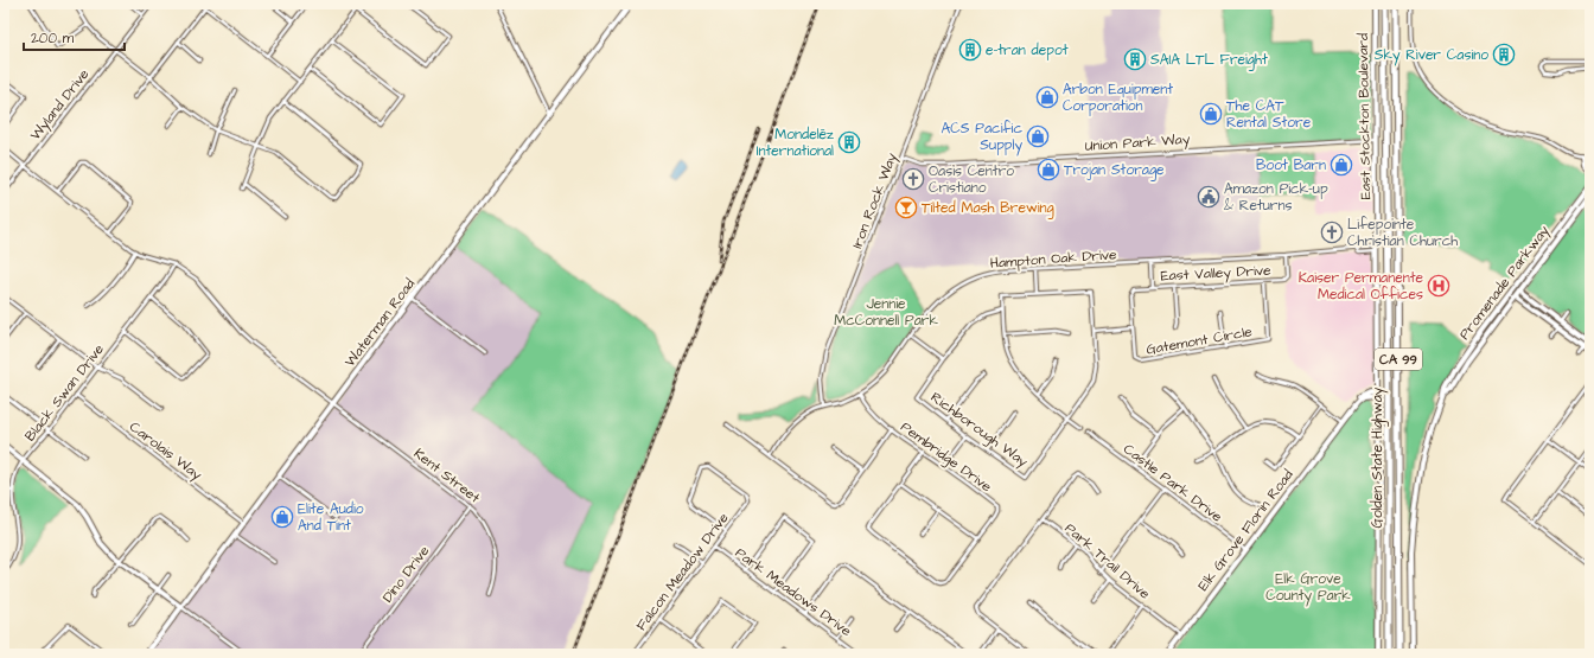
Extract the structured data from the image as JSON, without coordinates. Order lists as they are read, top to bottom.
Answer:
{
  "streets": {
    "highway": ["CA 99", "Golden State Highway"],
    "main road": [
      "East Stockton Boulevard",
      "Promenade Parkway",
      "Waterman Road",
      "Elk Grove Florin Road"
    ],
    "street": [
      "Wyland Drive",
      "Union Park Way",
      "Iron Rock Way",
      "Hampton Oak Drive",
      "East Valley Drive",
      "Gatemont Circle",
      "Black Swan Drive",
      "Richborough Way",
      "Carolais Way",
      "Pembridge Drive",
      "Kent Street",
      "Castle Park Drive",
      "Park Trail Drive",
      "Falcon Meadow Drive",
      "Dino Drive",
      "Park Meadows Drive"
    ]
  },
  "crossings": [
    ["Wyland Drive", "Kent Street"],
    ["East Stockton Boulevard", "Union Park Way"],
    ["East Stockton Boulevard", "Hampton Oak Drive"],
    ["East Stockton Boulevard", "Elk Grove Florin Road"],
    ["Union Park Way", "Iron Rock Way"],
    ["Iron Rock Way", "Hampton Oak Drive"],
    ["Hampton Oak Drive", "East Valley Drive"],
    ["Hampton Oak Drive", "Pembridge Drive"],
    ["East Valley Drive", "Gatemont Circle"],
    ["Waterman Road", "Carolais Way"],
    ["Waterman Road", "Kent Street"],
    ["Black Swan Drive", "Carolais Way"],
    ["Black Swan Drive", "Kent Street"],
    ["Kent Street", "Dino Drive"],
    ["Castle Park Drive", "Elk Grove Florin Road"],
    ["Elk Grove Florin Road", "Park Trail Drive"],
    ["Falcon Meadow Drive", "Park Meadows Drive"]
  ],
  "parks": ["Jennie McConnell Park", "Elk Grove County Park"],
  "places": {
    "building": [
      "e-tran depot",
      "Sky River Casino",
      "SAIA LTL Freight",
      "Mondelēz International"
    ],
    "shop": [
      "Arbon Equipment Corporation",
      "The CAT Rental Store",
      "ACS Pacific Supply",
      "Boot Barn",
      "Trojan Storage",
      "Elite Audio And Tint"
    ],
    "church": ["Oasis Centro Cristiano", "Lifepointe Christian Church"],
    "public building": ["Amazon Pick-up & Returns"],
    "bar": ["Tilted Mash Brewing"],
    "hospital": ["Kaiser Permanente Medical Offices"]
  },
  "scale_bar": "200 m"
}
